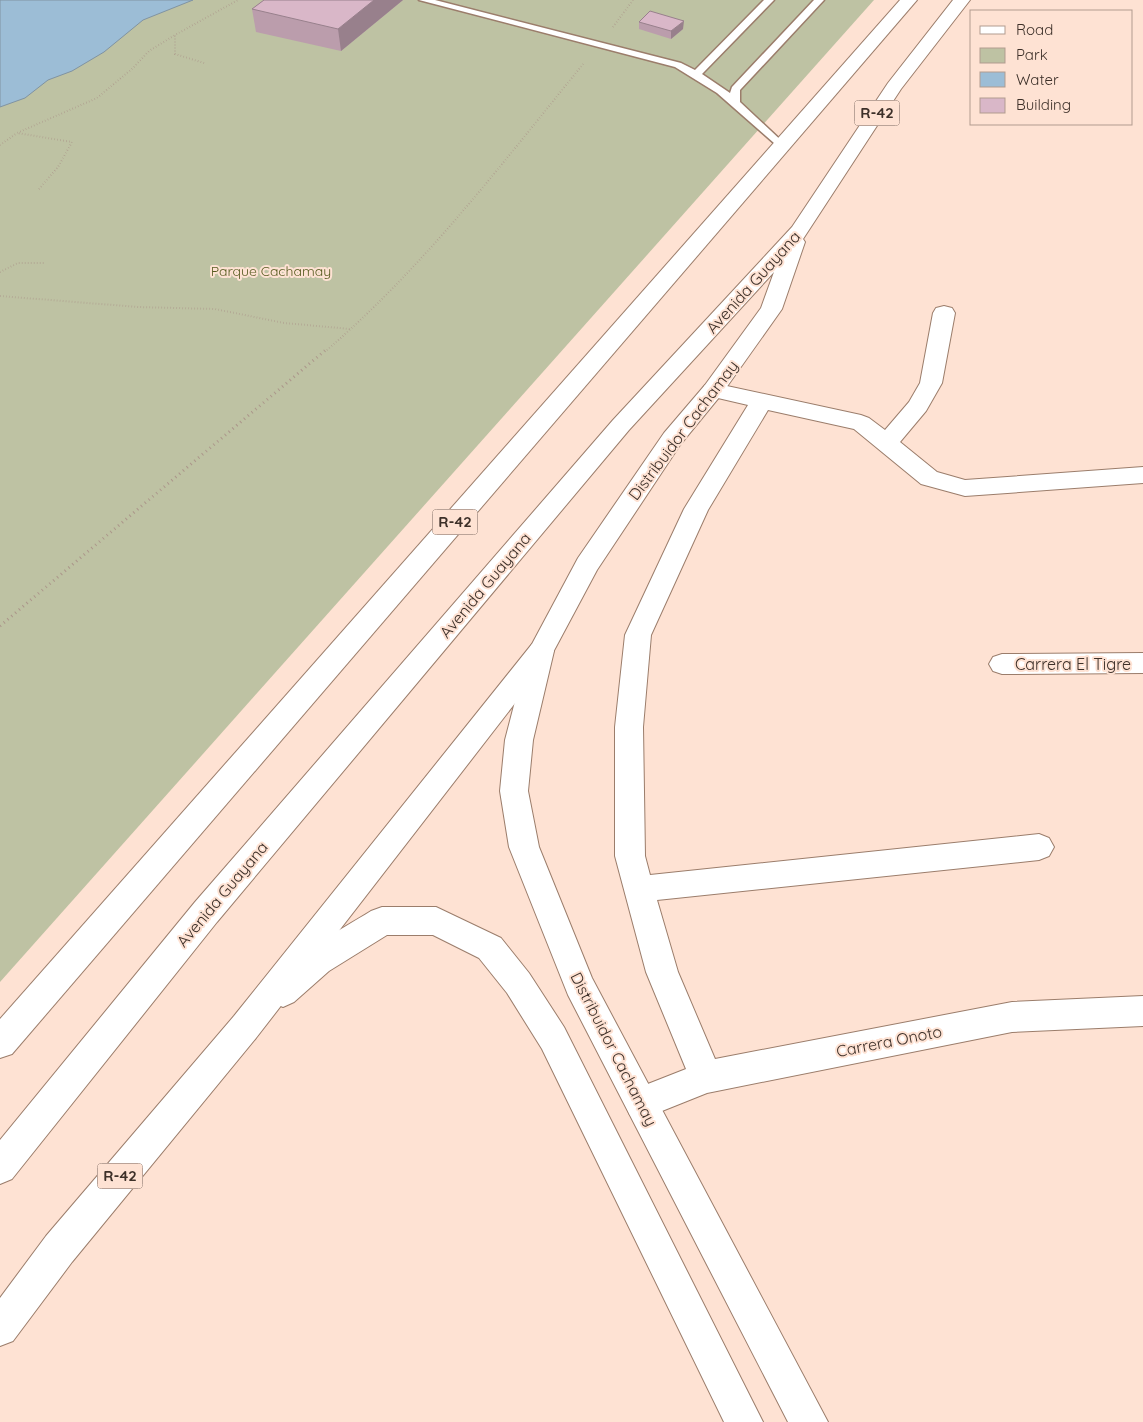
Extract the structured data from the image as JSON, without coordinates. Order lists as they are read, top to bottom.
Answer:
{
  "streets": {
    "main road": [
      "R-42",
      "Avenida Guayana",
      "Distribuidor Cachamay",
      "Carrera El Tigre",
      "Carrera Onoto"
    ]
  },
  "crossings": [
    ["Avenida Guayana", "Distribuidor Cachamay"],
    ["Distribuidor Cachamay", "Carrera Onoto"]
  ],
  "parks": ["Parque Cachamay"],
  "legend": [
    "Road",
    "Park",
    "Water",
    "Building"
  ]
}
